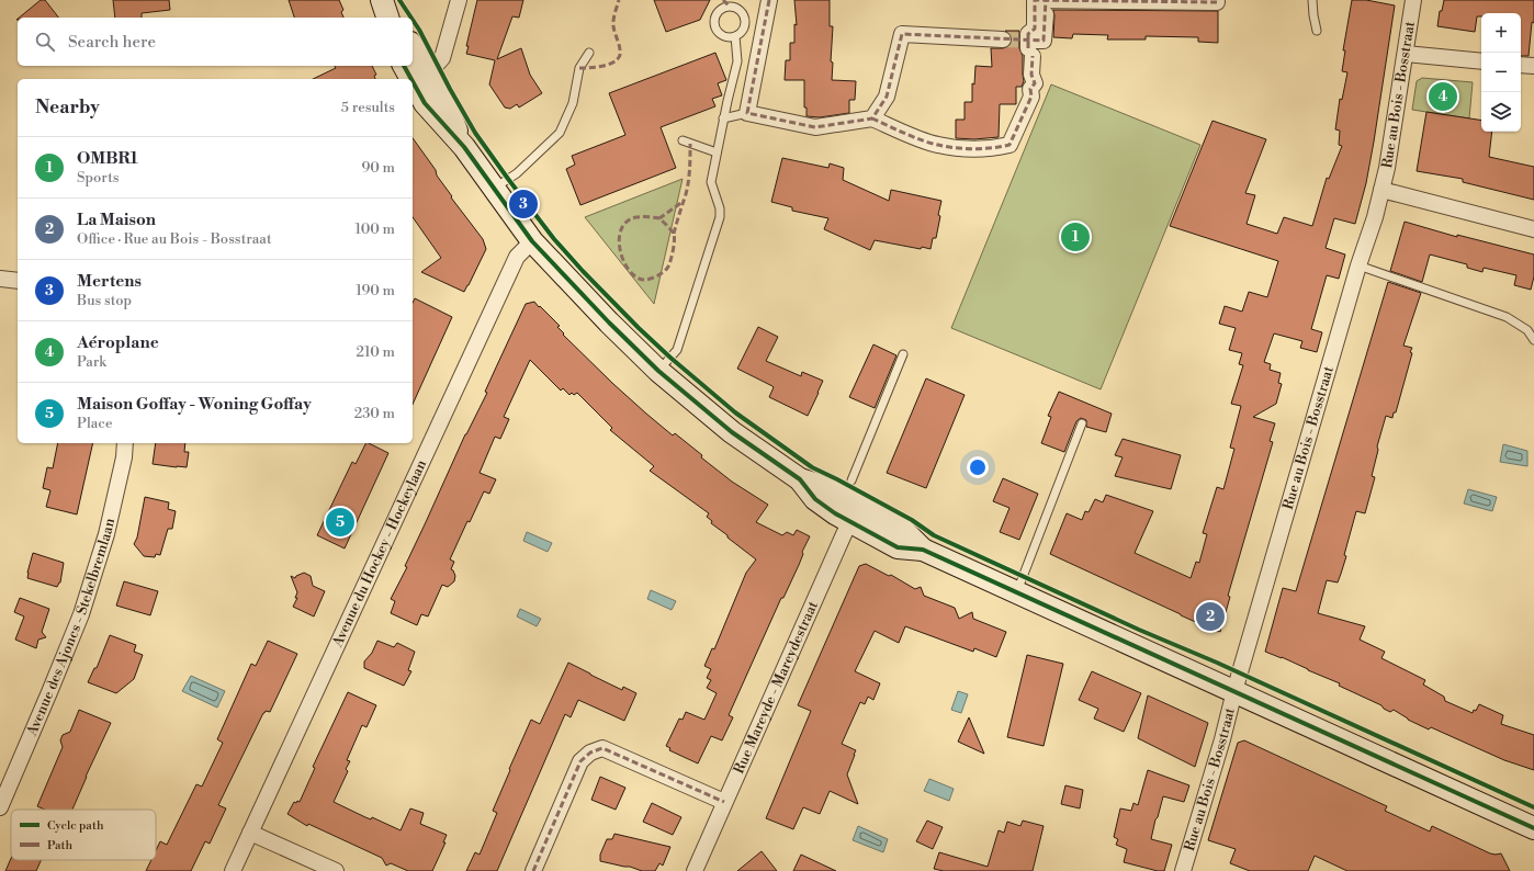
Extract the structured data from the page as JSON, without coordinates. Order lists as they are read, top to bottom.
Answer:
{
  "streets": {
    "street": [
      "Rue au Bois - Bosstraat",
      "Avenue du Hockey - Hockeylaan",
      "Avenue des Ajoncs - Stekelbremlaan",
      "Rue Mareyde - Mareydestraat"
    ]
  },
  "legend": ["Cycle path", "Path"],
  "page": {
    "map_buttons": ["+", "−"],
    "search": "Search here",
    "heading": ["Nearby", "5 results"],
    "pins": [
      "4",
      "3",
      "1",
      "5",
      "2"
    ],
    "list": [
      {
        "mark": "1",
        "name": "OMBR1",
        "note": "Sports",
        "value": "90 m"
      },
      {
        "mark": "2",
        "name": "La Maison",
        "note": "Office · Rue au Bois - Bosstraat",
        "value": "100 m"
      },
      {
        "mark": "3",
        "name": "Mertens",
        "note": "Bus stop",
        "value": "190 m"
      },
      {
        "mark": "4",
        "name": "Aéroplane",
        "note": "Park",
        "value": "210 m"
      },
      {
        "mark": "5",
        "name": "Maison Goffay - Woning Goffay",
        "note": "Place",
        "value": "230 m"
      }
    ]
  }
}
